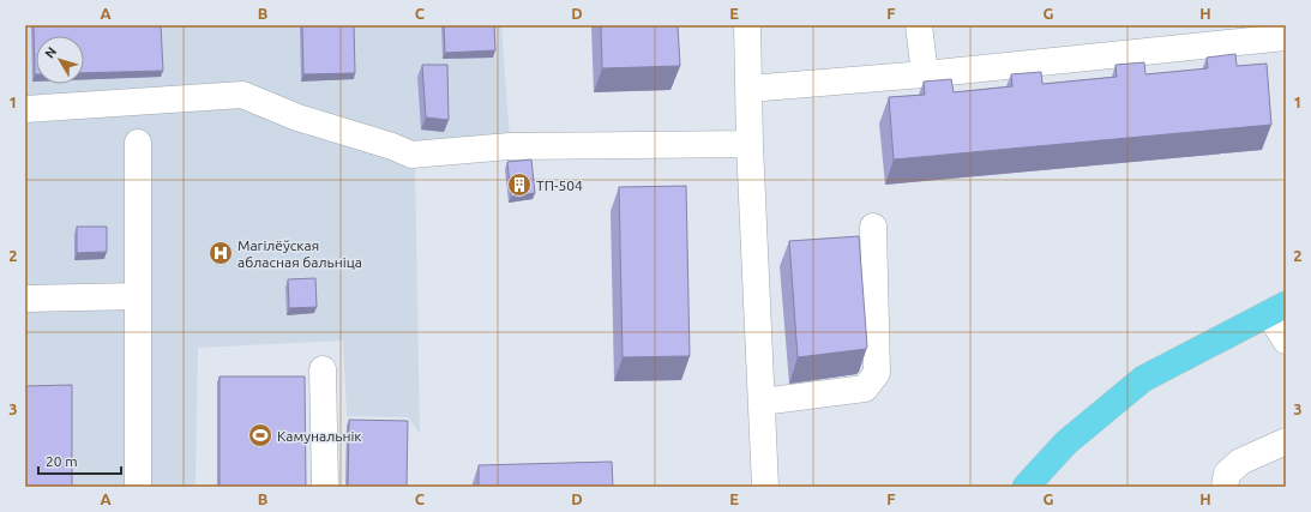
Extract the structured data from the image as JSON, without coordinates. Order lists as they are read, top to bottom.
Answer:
{
  "places": {
    "building": ["ТП-504"],
    "hospital": ["Магілёўская абласная бальніца"],
    "sports": ["Камунальнік"]
  },
  "scale_bar": "20 m",
  "north": "top left",
  "grid": {
    "columns": [
      "A",
      "B",
      "C",
      "D",
      "E",
      "F",
      "G",
      "H"
    ],
    "rows": ["1", "2", "3"]
  }
}
